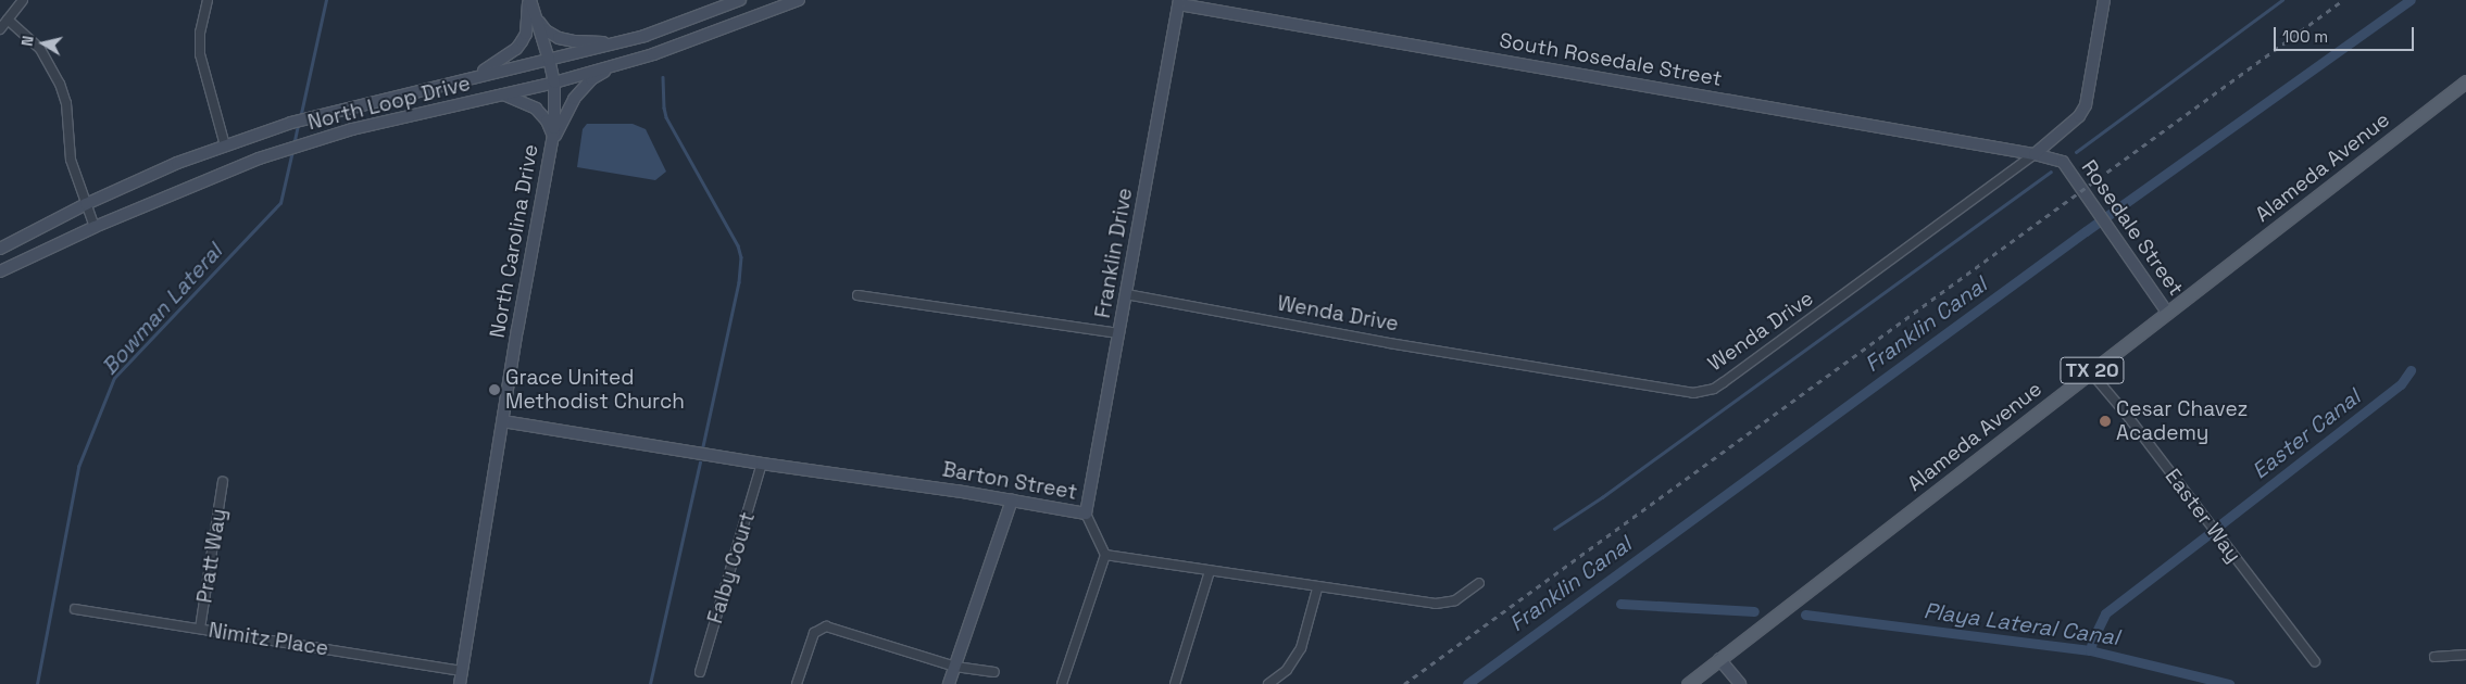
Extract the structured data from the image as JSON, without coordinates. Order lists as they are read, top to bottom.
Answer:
{
  "streets": {
    "main road": [
      "South Rosedale Street",
      "North Loop Drive",
      "Alameda Avenue",
      "Rosedale Street",
      "North Carolina Drive",
      "Franklin Drive",
      "Wenda Drive",
      "TX 20",
      "Barton Street"
    ],
    "street": [
      "Easter Way",
      "Pratt Way",
      "Falby Court",
      "Nimitz Place"
    ]
  },
  "crossings": [
    ["South Rosedale Street", "Rosedale Street"],
    ["South Rosedale Street", "Franklin Drive"],
    ["South Rosedale Street", "Wenda Drive"],
    ["North Loop Drive", "North Carolina Drive"],
    ["Alameda Avenue", "Rosedale Street"],
    ["Alameda Avenue", "Easter Way"],
    ["Rosedale Street", "Wenda Drive"],
    ["North Carolina Drive", "Barton Street"],
    ["North Carolina Drive", "Nimitz Place"],
    ["Franklin Drive", "Wenda Drive"],
    ["Franklin Drive", "Barton Street"],
    ["Barton Street", "Falby Court"],
    ["Pratt Way", "Nimitz Place"]
  ],
  "water": [
    "Bowman Lateral",
    "Franklin Canal",
    "Easter Canal",
    "Playa Lateral Canal"
  ],
  "places": ["Grace United Methodist Church", "Cesar Chavez Academy"],
  "scale_bar": "100 m",
  "north": "left"
}
